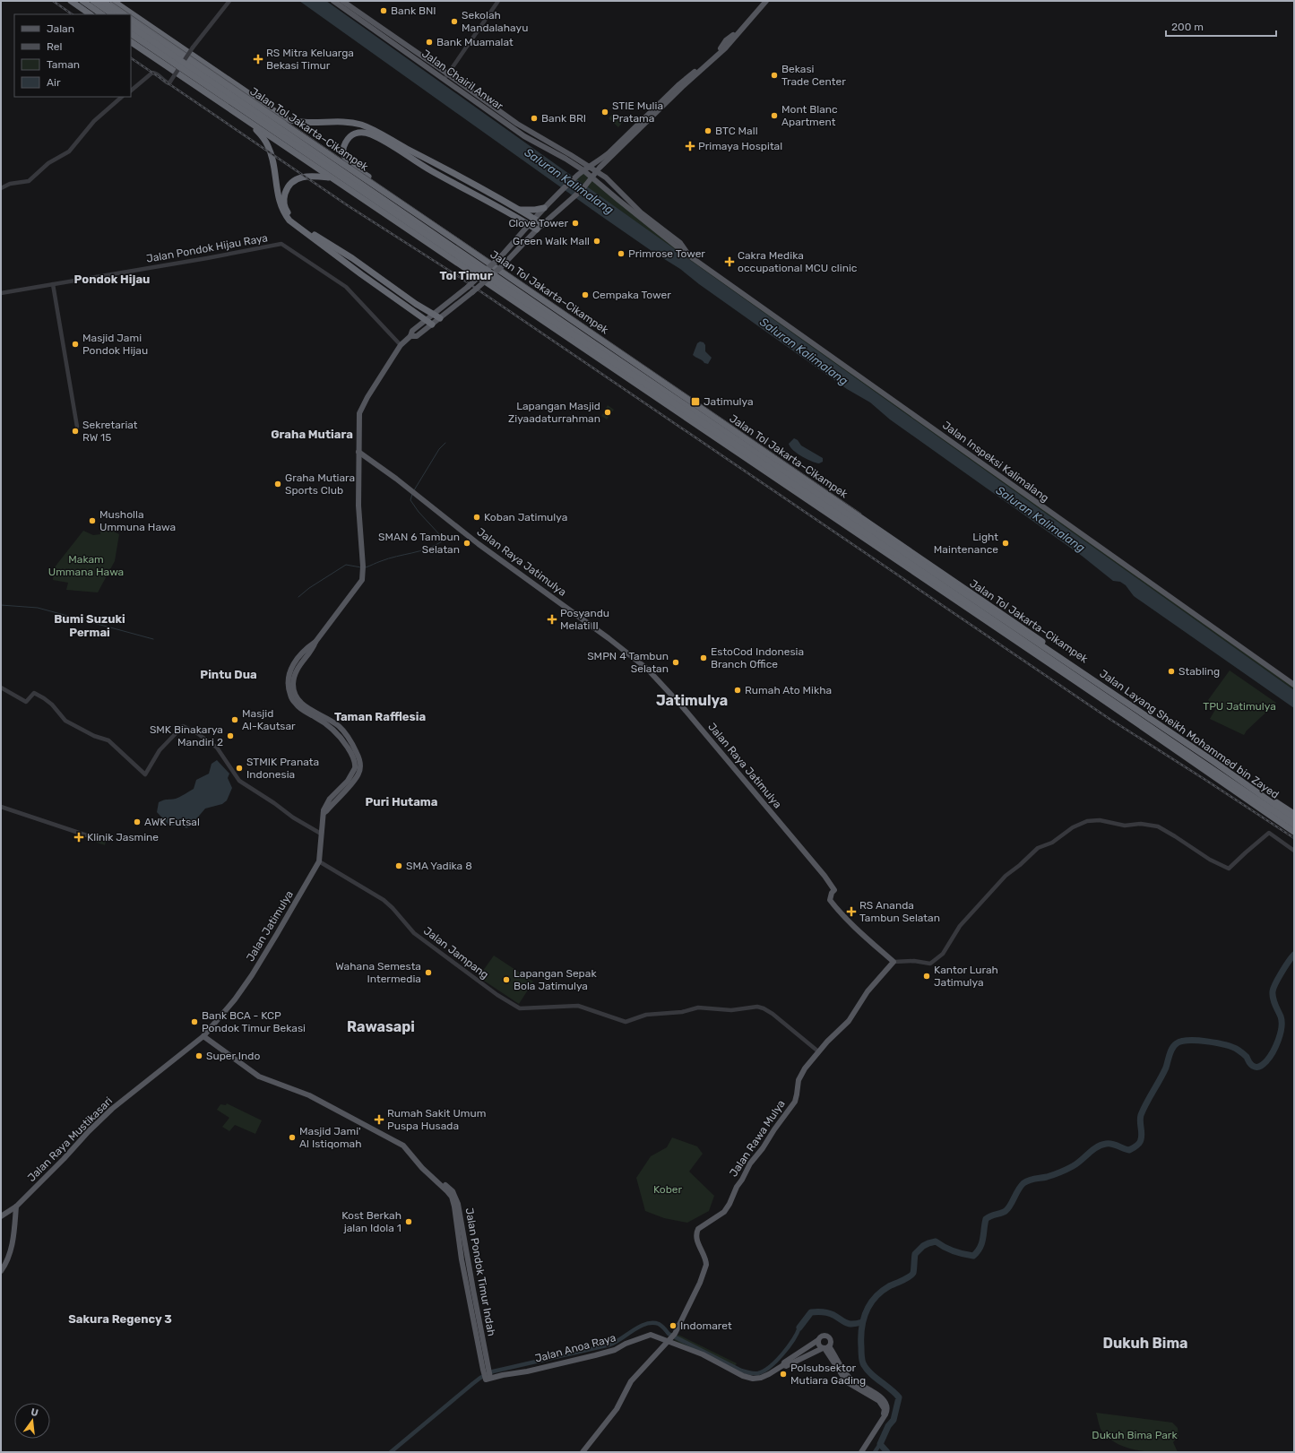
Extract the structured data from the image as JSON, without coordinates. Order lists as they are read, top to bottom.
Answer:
{
  "streets": {
    "highway": ["Jalan Tol Jakarta–Cikampek", "Jalan Layang Sheikh Mohammed bin Zayed"],
    "main road": [
      "Jalan Chairil Anwar",
      "Jalan Inspeksi Kalimalang",
      "Jalan Raya Jatimulya",
      "Jalan Jatimulya",
      "Jalan Rawa Mulya",
      "Jalan Raya Mustikasari",
      "Jalan Pondok Timur Indah",
      "Jalan Anoa Raya"
    ],
    "street": ["Jalan Pondok Hijau Raya", "Jalan Jampang"]
  },
  "crossings": [
    ["Jalan Chairil Anwar", "Jalan Inspeksi Kalimalang"],
    ["Jalan Pondok Hijau Raya", "Jalan Jatimulya"],
    ["Jalan Raya Jatimulya", "Jalan Jatimulya"],
    ["Jalan Raya Jatimulya", "Jalan Rawa Mulya"],
    ["Jalan Jatimulya", "Jalan Jampang"],
    ["Jalan Jatimulya", "Jalan Raya Mustikasari"],
    ["Jalan Jatimulya", "Jalan Pondok Timur Indah"],
    ["Jalan Jampang", "Jalan Rawa Mulya"],
    ["Jalan Rawa Mulya", "Jalan Anoa Raya"],
    ["Jalan Raya Mustikasari", "Jalan Pondok Timur Indah"],
    ["Jalan Pondok Timur Indah", "Jalan Anoa Raya"]
  ],
  "districts": [
    "Tol Timur",
    "Pondok Hijau",
    "Graha Mutiara",
    "Bumi Suzuki Permai",
    "Pintu Dua",
    "Jatimulya",
    "Taman Rafflesia",
    "Puri Hutama",
    "Rawasapi",
    "Sakura Regency 3",
    "Dukuh Bima"
  ],
  "water": ["Saluran Kalimalang"],
  "parks": [
    "Makam Ummana Hawa",
    "TPU Jatimulya",
    "Kober",
    "Dukuh Bima Park"
  ],
  "places": {
    "other": [
      "Bank BNI",
      "Sekolah Mandalahayu",
      "Bank Muamalat",
      "Bekasi Trade Center",
      "STIE Mulia Pratama",
      "Mont Blanc Apartment",
      "Bank BRI",
      "BTC Mall",
      "Clove Tower",
      "Green Walk Mall",
      "Primrose Tower",
      "Cempaka Tower",
      "Masjid Jami Pondok Hijau",
      "Lapangan Masjid Ziyaadaturrahman",
      "Sekretariat RW 15",
      "Graha Mutiara Sports Club",
      "Koban Jatimulya",
      "Musholla Ummuna Hawa",
      "SMAN 6 Tambun Selatan",
      "Light Maintenance",
      "EstoCod Indonesia Branch Office",
      "SMPN 4 Tambun Selatan",
      "Stabling",
      "Rumah Ato Mikha",
      "Masjid Al-Kautsar",
      "SMK Binakarya Mandiri 2",
      "STMIK Pranata Indonesia",
      "AWK Futsal",
      "SMA Yadika 8",
      "Wahana Semesta Intermedia",
      "Kantor Lurah Jatimulya",
      "Lapangan Sepak Bola Jatimulya",
      "Bank BCA - KCP Pondok Timur Bekasi",
      "Super Indo",
      "Masjid Jami' Al Istiqomah",
      "Kost Berkah jalan Idola 1",
      "Indomaret",
      "Polsubsektor Mutiara Gading"
    ],
    "health": [
      "RS Mitra Keluarga Bekasi Timur",
      "Primaya Hospital",
      "Cakra Medika occupational MCU clinic",
      "Posyandu Melati II",
      "Klinik Jasmine",
      "RS Ananda Tambun Selatan",
      "Rumah Sakit Umum Puspa Husada"
    ],
    "transit": ["Jatimulya"]
  },
  "legend": [
    "Jalan",
    "Rel",
    "Taman",
    "Air"
  ],
  "scale_bar": "200 m",
  "north": "top"
}
